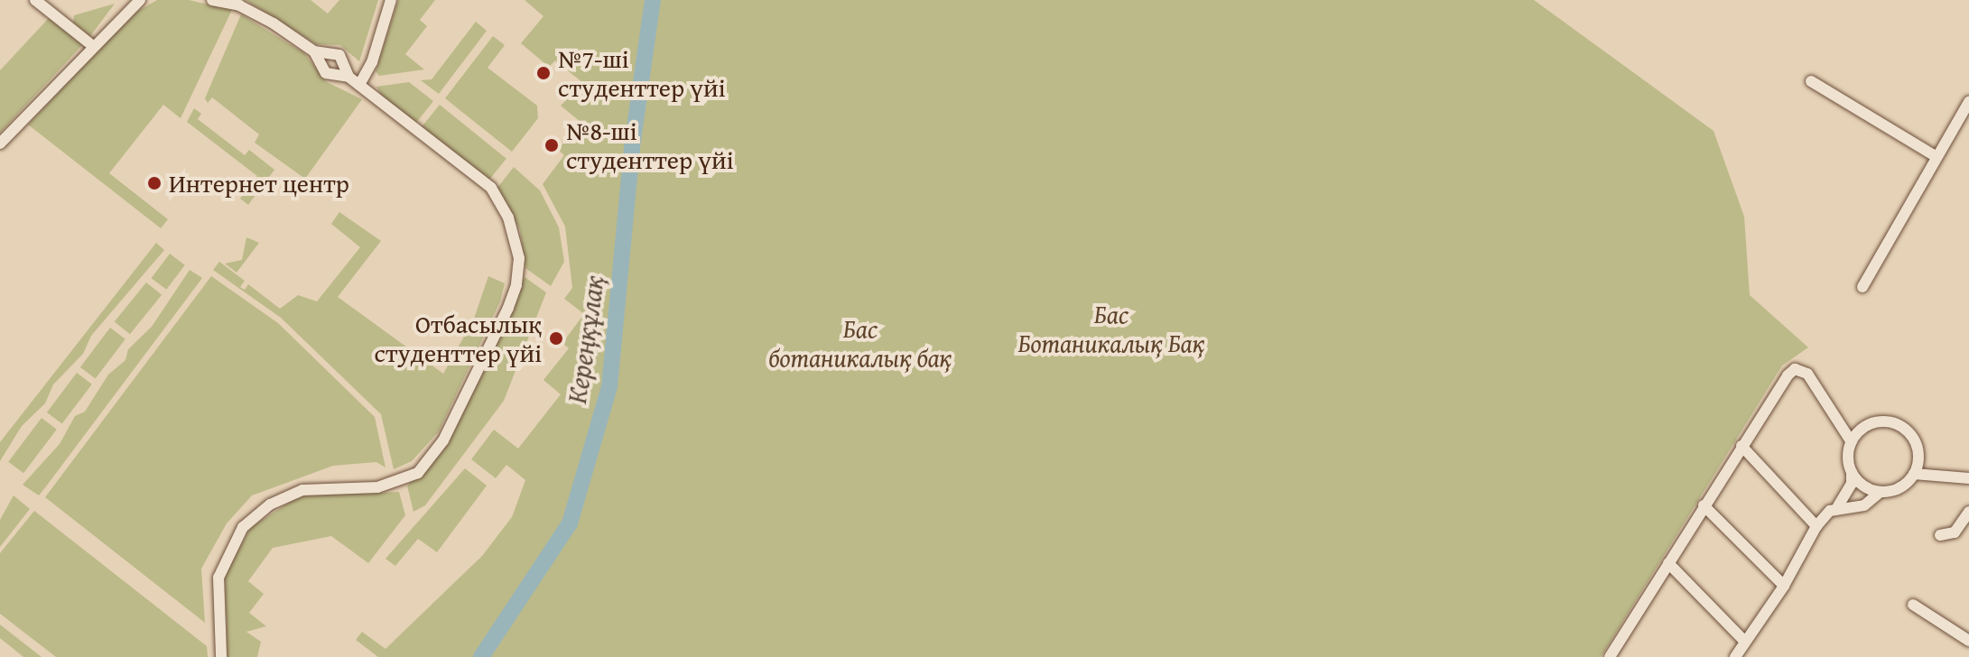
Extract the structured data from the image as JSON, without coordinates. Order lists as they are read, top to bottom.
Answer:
{
  "water": ["Кереңқұлақ"],
  "parks": ["Бас Ботаникалық Бақ", "Бас ботаникалық бақ"],
  "places": [
    "№7-ші студенттер үйі",
    "№8-ші студенттер үйі",
    "Интернет центр",
    "Отбасылық студенттер үйі"
  ]
}
